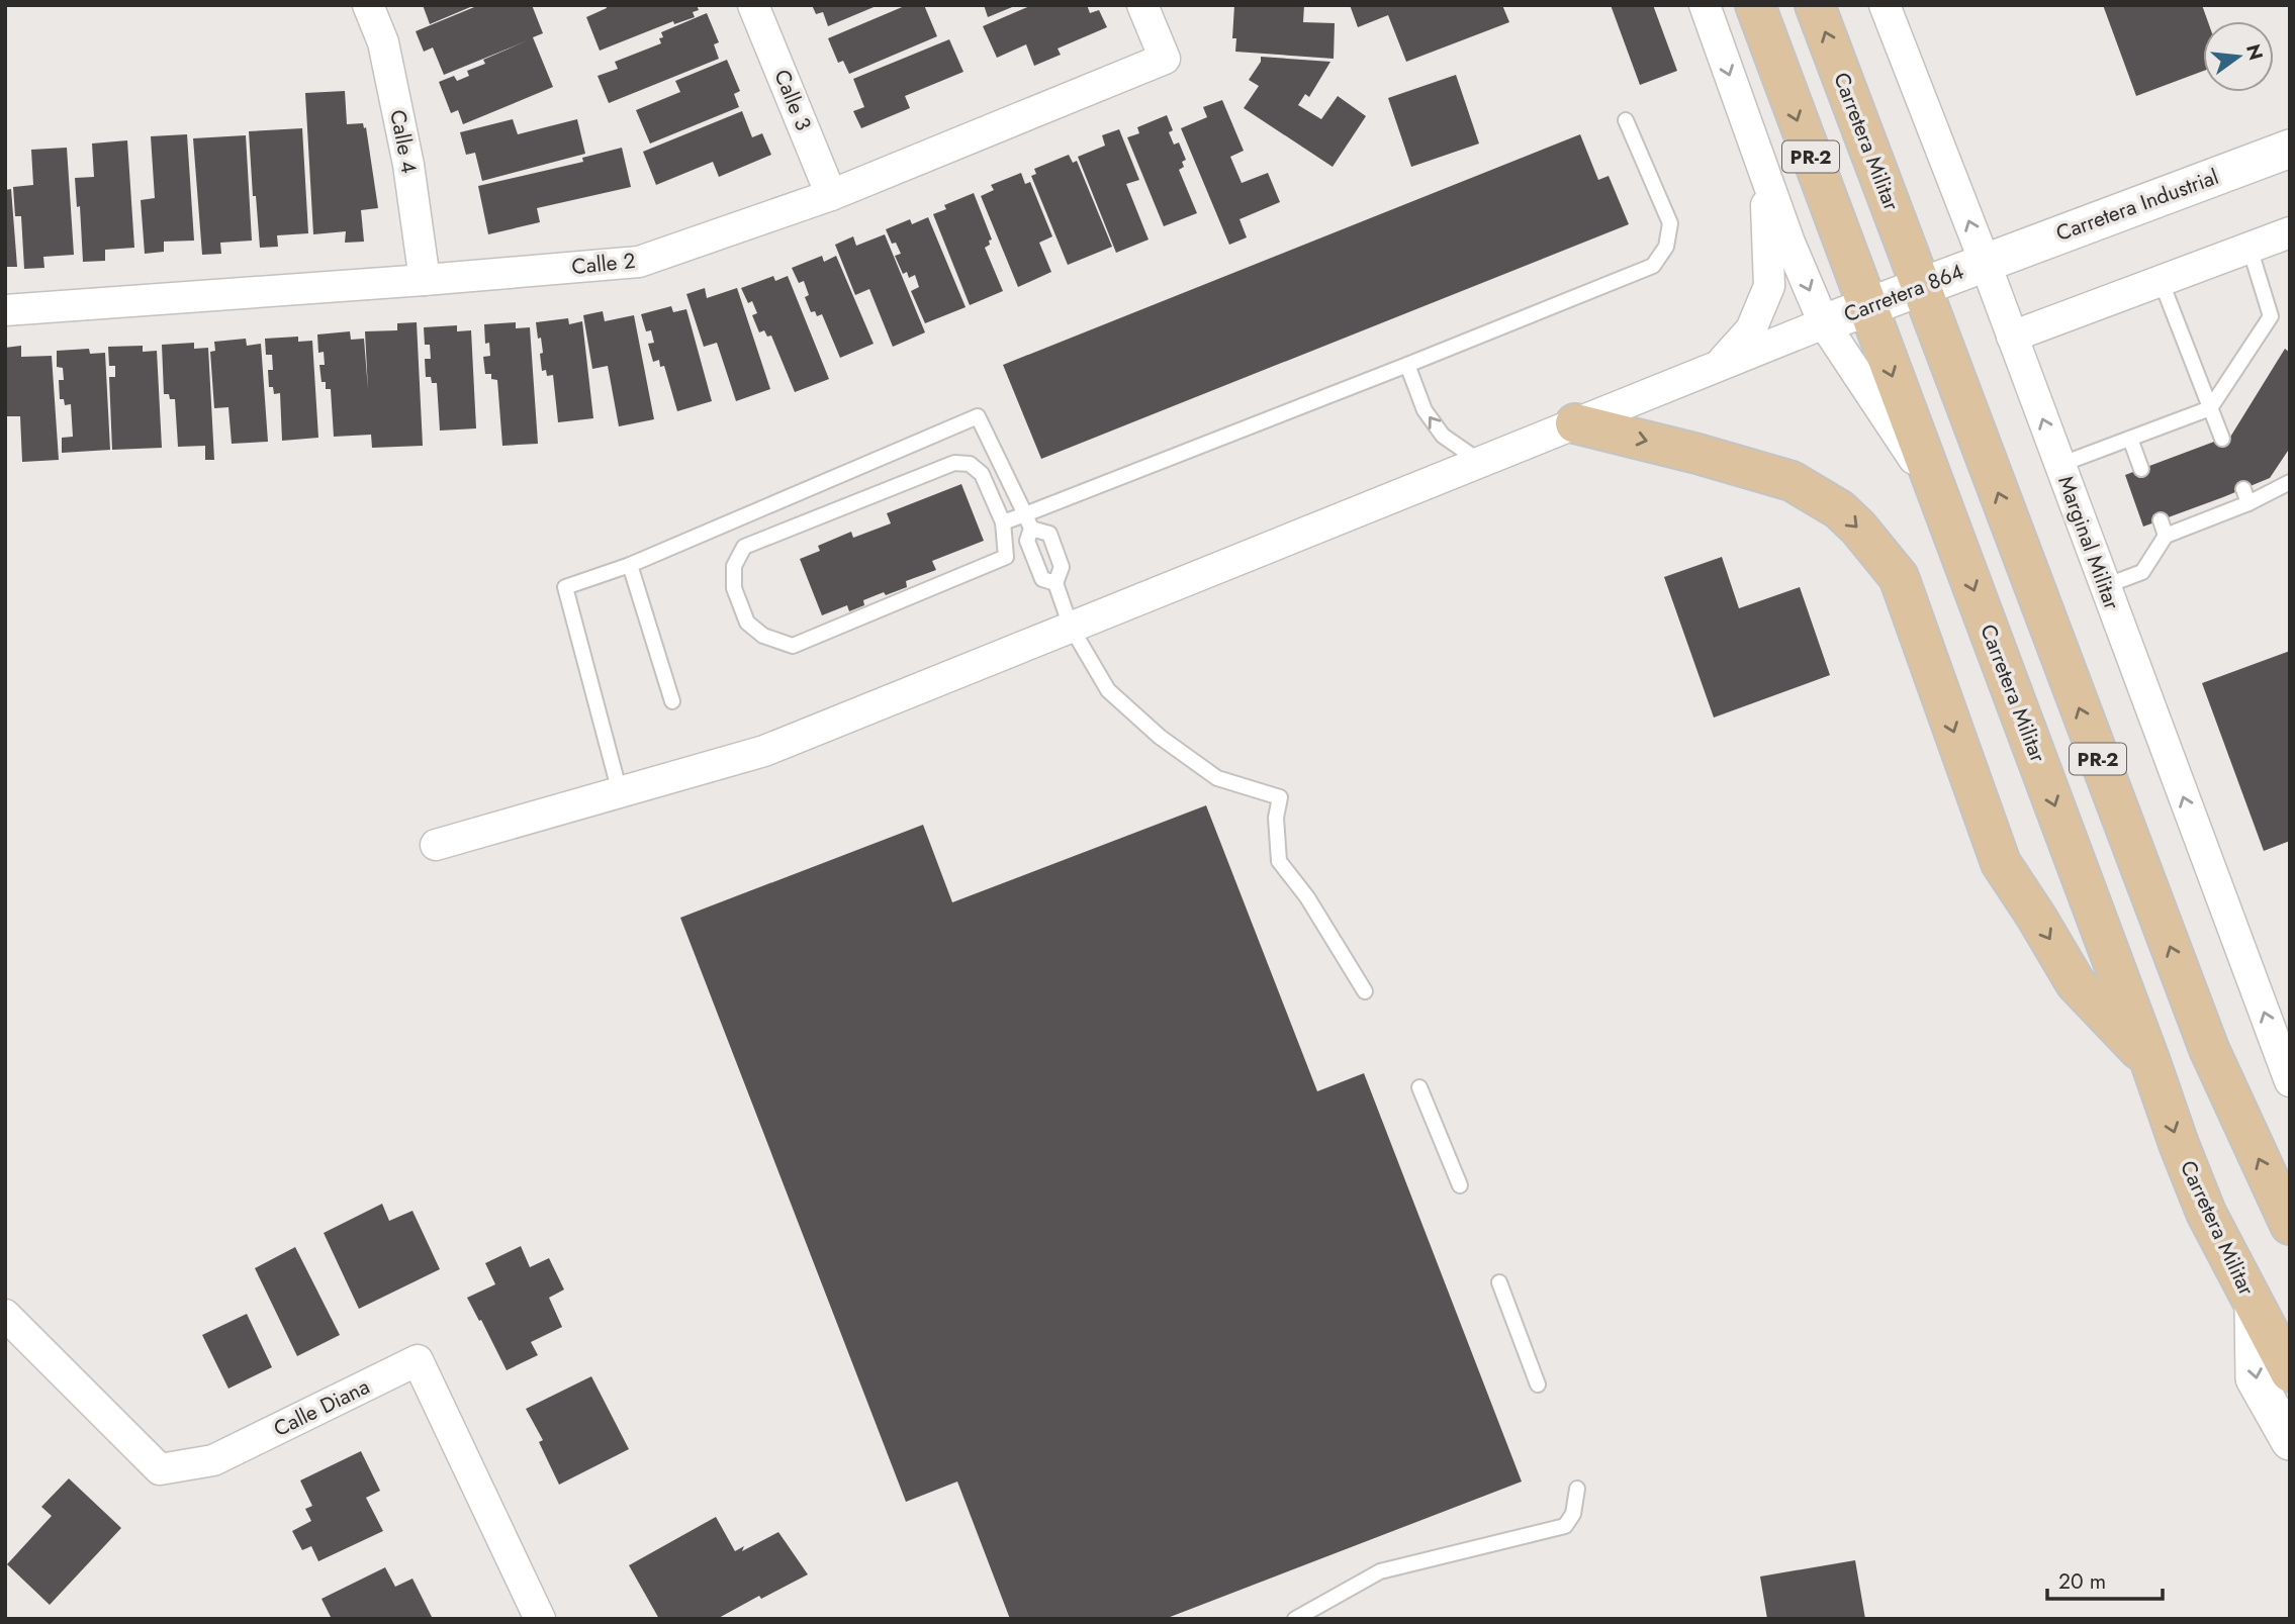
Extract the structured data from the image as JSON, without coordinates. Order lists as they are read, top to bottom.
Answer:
{
  "streets": {
    "main road": ["Carretera Militar", "PR-2"],
    "street": [
      "Calle 3",
      "Calle 4",
      "Carretera Industrial",
      "Calle 2",
      "Carretera 864",
      "Marginal Militar",
      "Calle Diana"
    ]
  },
  "crossings": [
    ["Calle 3", "Calle 2"],
    ["Calle 4", "Calle 2"],
    ["Carretera Militar", "Carretera 864"],
    ["Carretera Industrial", "Carretera 864"],
    ["Carretera Industrial", "Marginal Militar"],
    ["Carretera 864", "Marginal Militar"]
  ],
  "scale_bar": "20 m",
  "north": "right"
}
